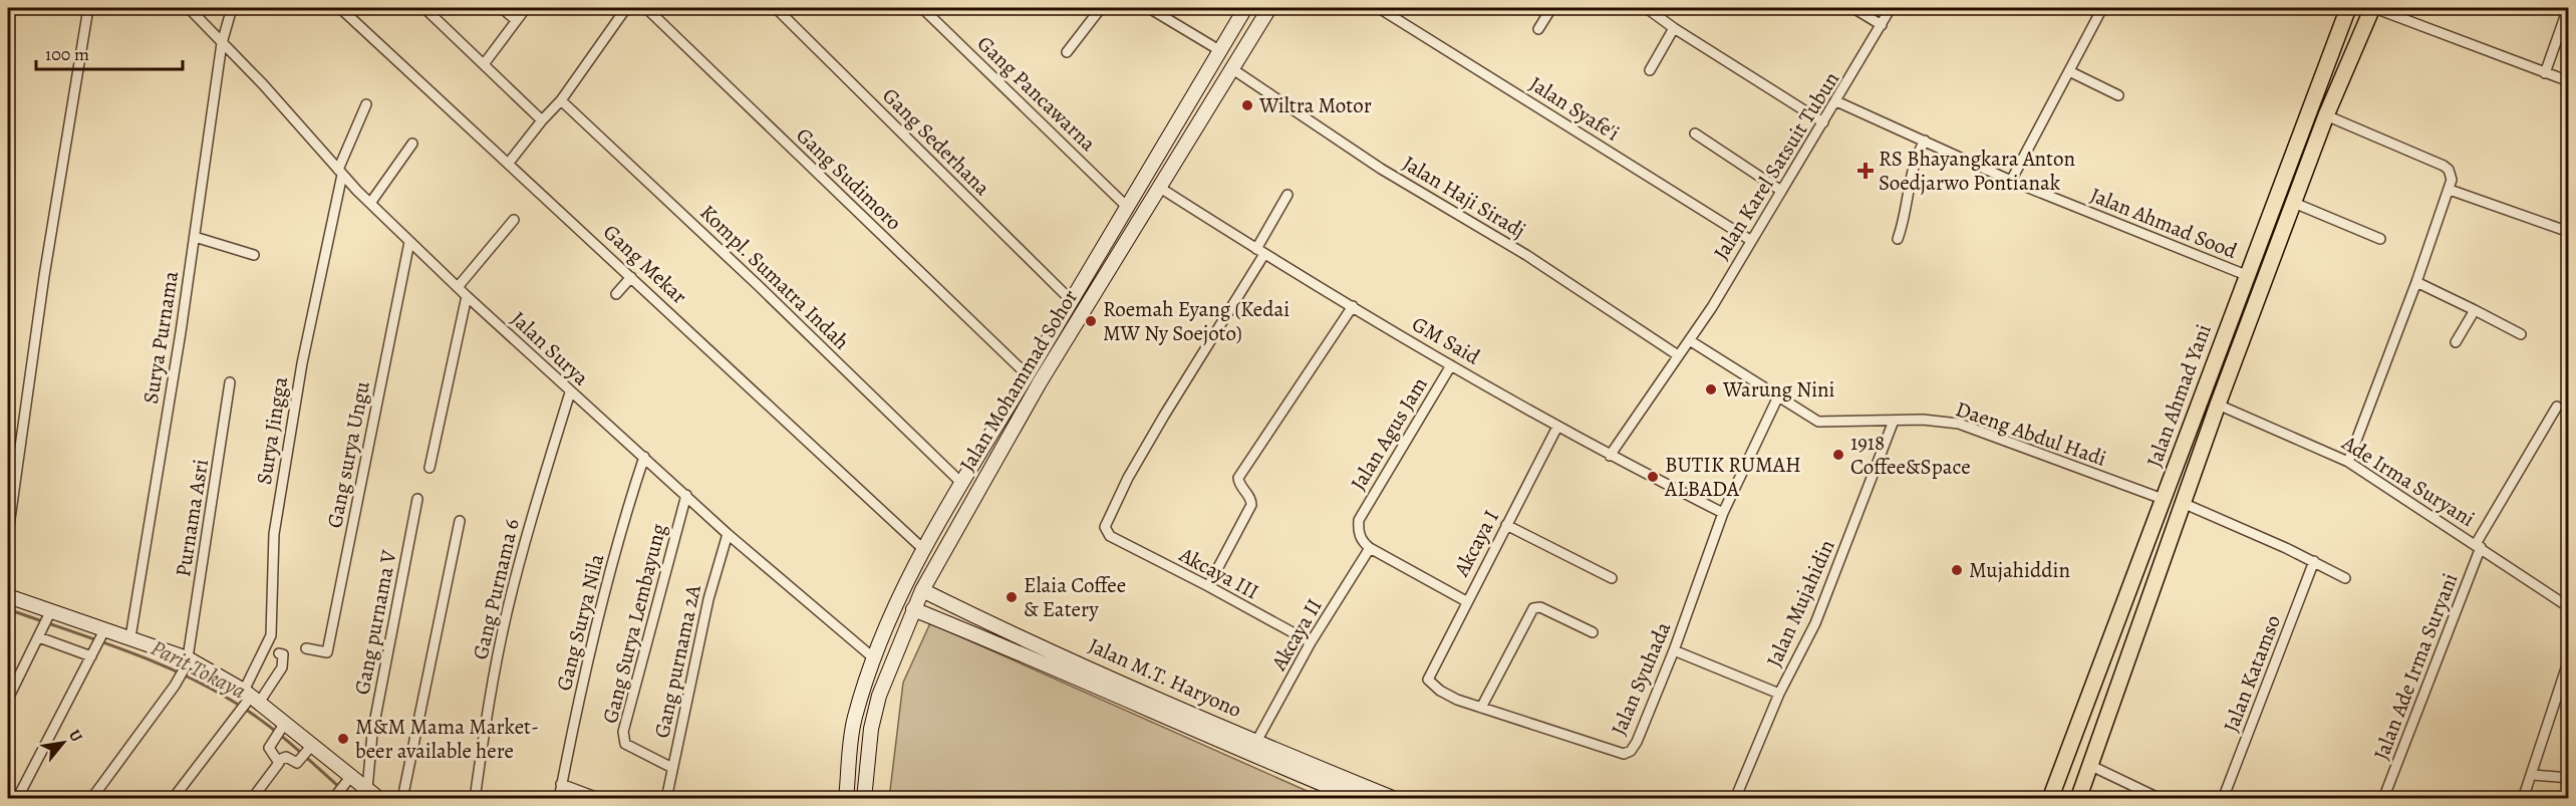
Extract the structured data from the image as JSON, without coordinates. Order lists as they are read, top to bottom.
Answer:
{
  "streets": {
    "main road": ["Jalan Ahmad Yani"],
    "street": [
      "Gang Pancawarna",
      "Jalan Syafe'i",
      "Gang Sederhana",
      "Jalan Karel Satsuit Tubun",
      "Gang Sudimoro",
      "Jalan Haji Siradj",
      "Jalan Ahmad Sood",
      "Gang Mekar",
      "Kompl. Sumatra Indah",
      "Surya Purnama",
      "GM Said",
      "Jalan Surya",
      "Jalan Mohammad Sohor",
      "Surya Jingga",
      "Jalan Agus Jam",
      "Daeng Abdul Hadi",
      "Gang surya Ungu",
      "Ade Irma Suryani",
      "Purnama Asri",
      "Akcaya I",
      "Akcaya III",
      "Gang Purnama 6",
      "Jalan Mujahidin",
      "Gang purnama V",
      "Gang Surya Nila",
      "Gang Surya Lembayung",
      "Akcaya II",
      "Gang purnama 2A",
      "Jalan Ade Irma Suryani",
      "Jalan Katamso",
      "Jalan M.T. Haryono",
      "Jalan Syuhada"
    ]
  },
  "crossings": [
    ["Gang Pancawarna", "Jalan Mohammad Sohor"],
    ["Jalan Syafe'i", "Jalan Karel Satsuit Tubun"],
    ["Gang Sederhana", "Jalan Mohammad Sohor"],
    ["Jalan Karel Satsuit Tubun", "Jalan Haji Siradj"],
    ["Jalan Karel Satsuit Tubun", "Jalan Ahmad Sood"],
    ["Jalan Karel Satsuit Tubun", "GM Said"],
    ["Jalan Karel Satsuit Tubun", "Daeng Abdul Hadi"],
    ["Gang Sudimoro", "Jalan Mohammad Sohor"],
    ["Jalan Haji Siradj", "Jalan Mohammad Sohor"],
    ["Jalan Ahmad Sood", "Jalan Ahmad Yani"],
    ["Gang Mekar", "Jalan Mohammad Sohor"],
    ["Kompl. Sumatra Indah", "Jalan Mohammad Sohor"],
    ["Surya Purnama", "Jalan Surya"],
    ["GM Said", "Jalan Mohammad Sohor"],
    ["GM Said", "Jalan Agus Jam"],
    ["GM Said", "Akcaya I"],
    ["GM Said", "Akcaya III"],
    ["GM Said", "Jalan Syuhada"],
    ["Jalan Surya", "Jalan Mohammad Sohor"],
    ["Jalan Surya", "Surya Jingga"],
    ["Jalan Surya", "Gang surya Ungu"],
    ["Jalan Surya", "Gang Purnama 6"],
    ["Jalan Surya", "Gang Surya Nila"],
    ["Jalan Surya", "Gang Surya Lembayung"],
    ["Jalan Surya", "Gang purnama 2A"],
    ["Jalan Mohammad Sohor", "Jalan M.T. Haryono"],
    ["Jalan Ahmad Yani", "Daeng Abdul Hadi"],
    ["Jalan Ahmad Yani", "Ade Irma Suryani"],
    ["Jalan Agus Jam", "Akcaya II"],
    ["Daeng Abdul Hadi", "Jalan Mujahidin"],
    ["Daeng Abdul Hadi", "Jalan Syuhada"],
    ["Ade Irma Suryani", "Jalan Ade Irma Suryani"],
    ["Akcaya I", "Jalan Syuhada"],
    ["Akcaya III", "Akcaya II"],
    ["Gang Surya Lembayung", "Gang purnama 2A"],
    ["Akcaya II", "Jalan M.T. Haryono"]
  ],
  "water": ["Parit Tokaya"],
  "places": {
    "other": [
      "Wiltra Motor",
      "Roemah Eyang (Kedai MW Ny Soejoto)",
      "Warung Nini",
      "1918 Coffee&Space",
      "BUTIK RUMAH ALBADA",
      "Mujahiddin",
      "Elaia Coffee & Eatery",
      "M&M Mama Market- beer available here"
    ],
    "health": ["RS Bhayangkara Anton Soedjarwo Pontianak"]
  },
  "scale_bar": "100 m",
  "north": "top right"
}
